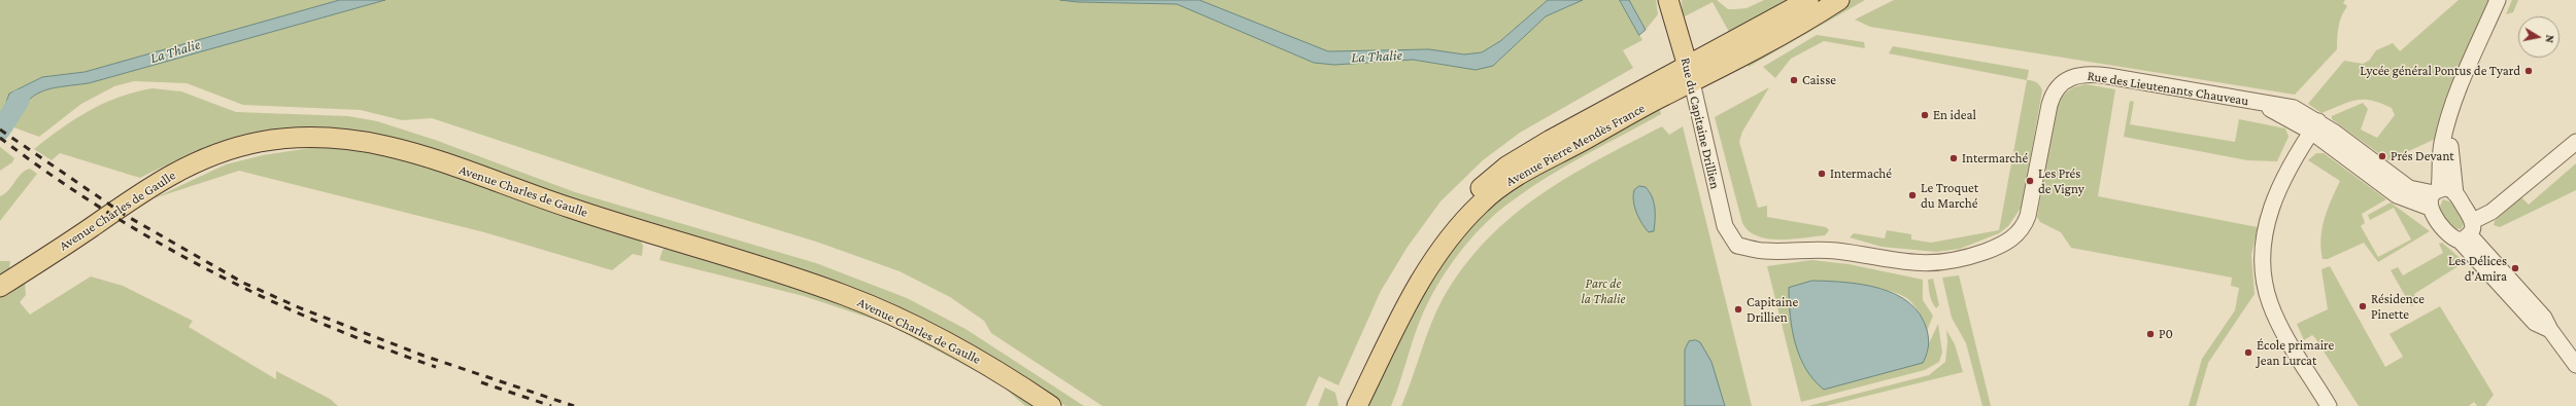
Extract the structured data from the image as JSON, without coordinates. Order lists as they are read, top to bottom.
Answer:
{
  "streets": {
    "main road": ["Rue du Capitaine Drillien", "Avenue Pierre Mendès France", "Avenue Charles de Gaulle"],
    "street": ["Rue des Lieutenants Chauveau"]
  },
  "crossings": [
    ["Rue des Lieutenants Chauveau", "Rue du Capitaine Drillien"],
    ["Rue du Capitaine Drillien", "Avenue Pierre Mendès France"]
  ],
  "water": ["La Thalie"],
  "parks": ["Parc de la Thalie"],
  "places": [
    "Lycée général Pontus de Tyard",
    "Caisse",
    "En ideal",
    "Prés Devant",
    "Intermarché",
    "Intermaché",
    "Les Prés de Vigny",
    "Le Troquet du Marché",
    "Les Délices d'Amira",
    "Résidence Pinette",
    "Capitaine Drillien",
    "P0",
    "École primaire Jean Lurcat"
  ],
  "north": "right"
}
